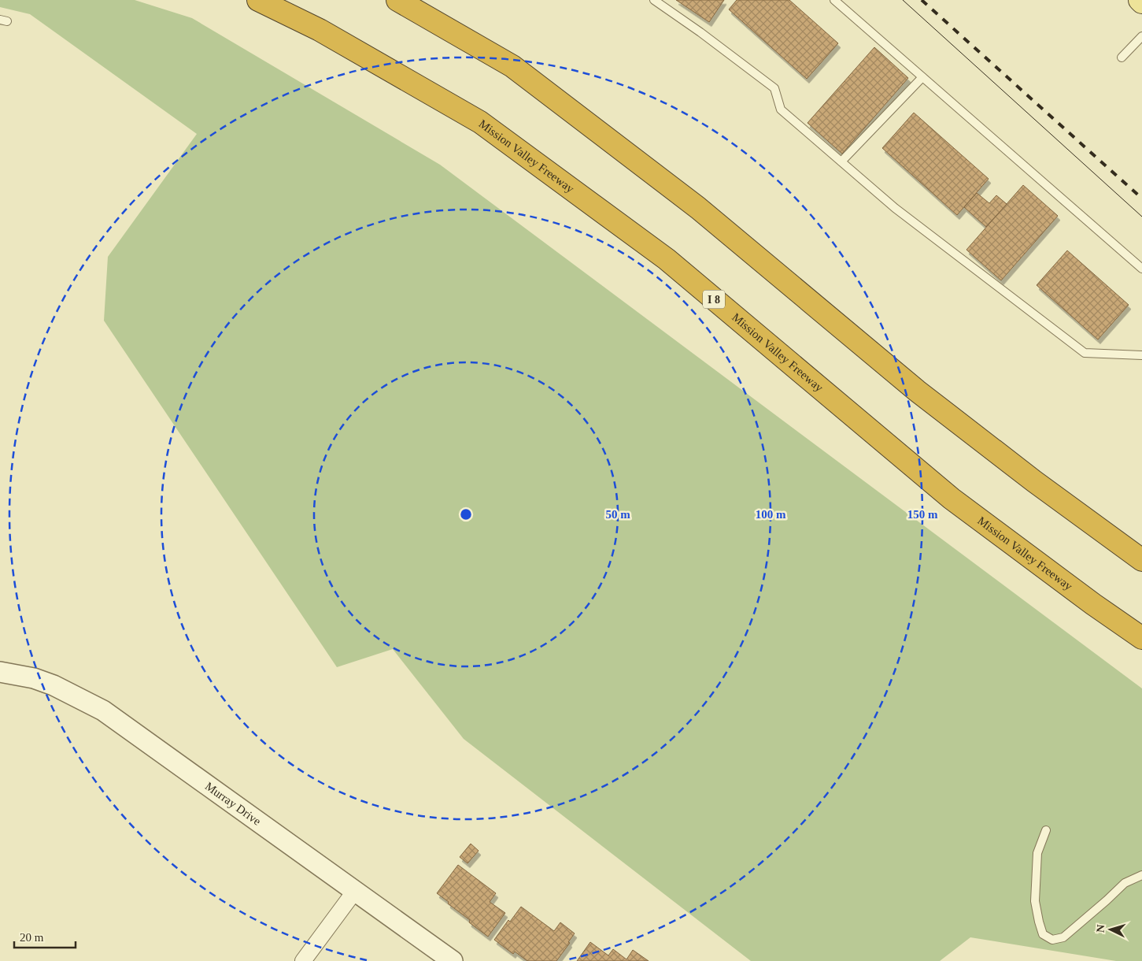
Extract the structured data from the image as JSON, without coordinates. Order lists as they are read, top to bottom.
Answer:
{
  "streets": {
    "highway": ["Mission Valley Freeway", "I 8"],
    "street": ["Murray Drive"]
  },
  "scale_bar": "20 m",
  "north": "left",
  "rings": ["50 m", "100 m", "150 m"]
}
